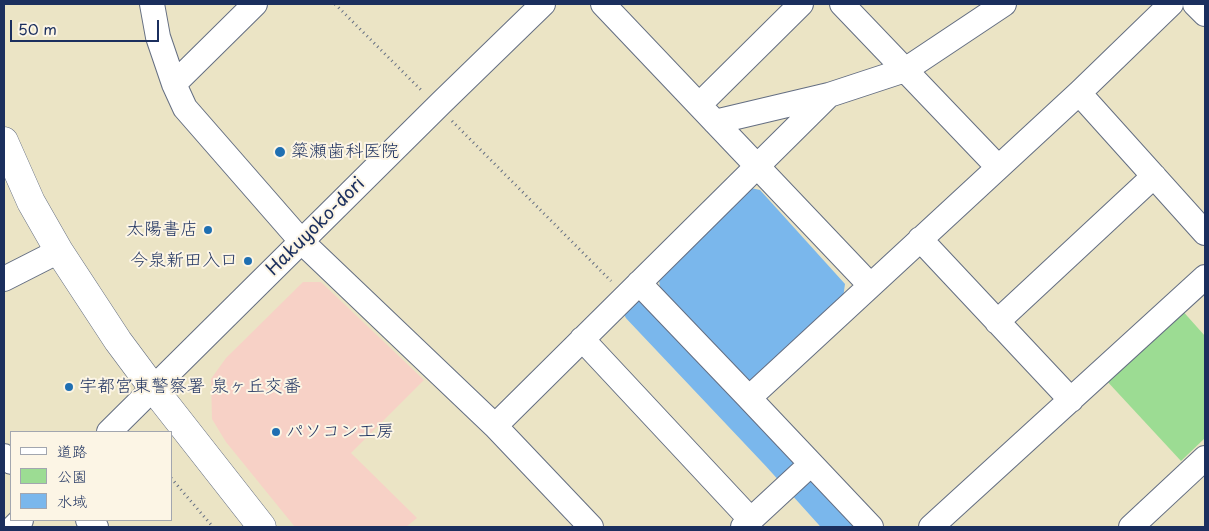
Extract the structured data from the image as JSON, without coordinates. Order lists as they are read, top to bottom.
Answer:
{
  "streets": {
    "street": ["Hakuyoko-dori"]
  },
  "places": [
    "簗瀬歯科医院",
    "太陽書店",
    "今泉新田入口",
    "宇都宮東警察署 泉ヶ丘交番",
    "パソコン工房"
  ],
  "legend": ["道路", "公園", "水域"],
  "scale_bar": "50 m"
}
